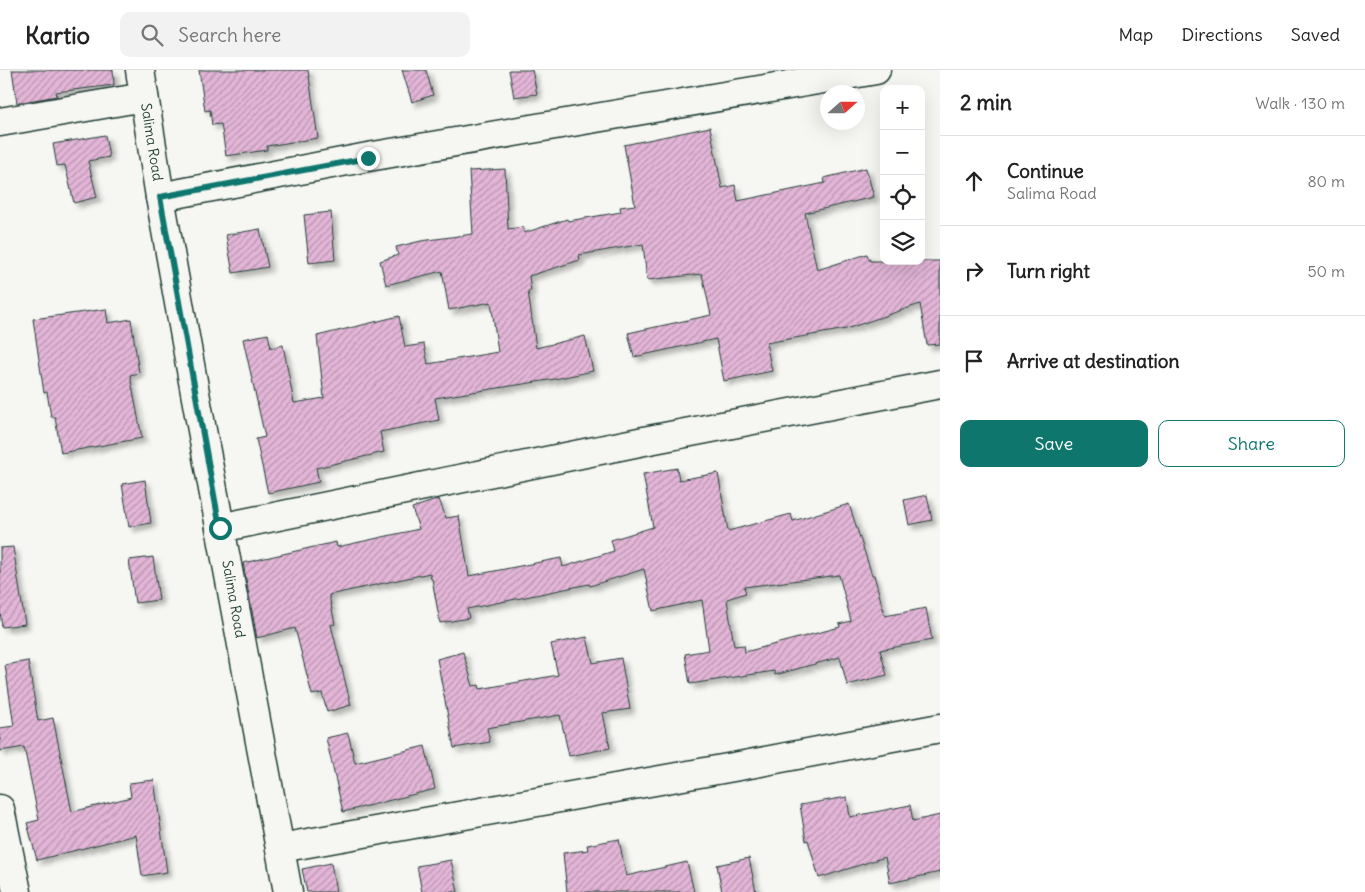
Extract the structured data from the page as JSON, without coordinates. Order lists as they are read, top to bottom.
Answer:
{
  "streets": {
    "street": ["Salima Road"]
  },
  "north": "right",
  "page": {
    "header": "Kartio",
    "search": "Search here",
    "nav": ["Map", "Directions", "Saved"],
    "heading": ["2 min", "Walk · 130 m"],
    "map_buttons": ["+", "−"],
    "list": [
      ["Continue", "Salima Road", "80 m"],
      ["Turn right", "50 m"],
      "Arrive at destination"
    ],
    "buttons": ["Save", "Share"]
  }
}
